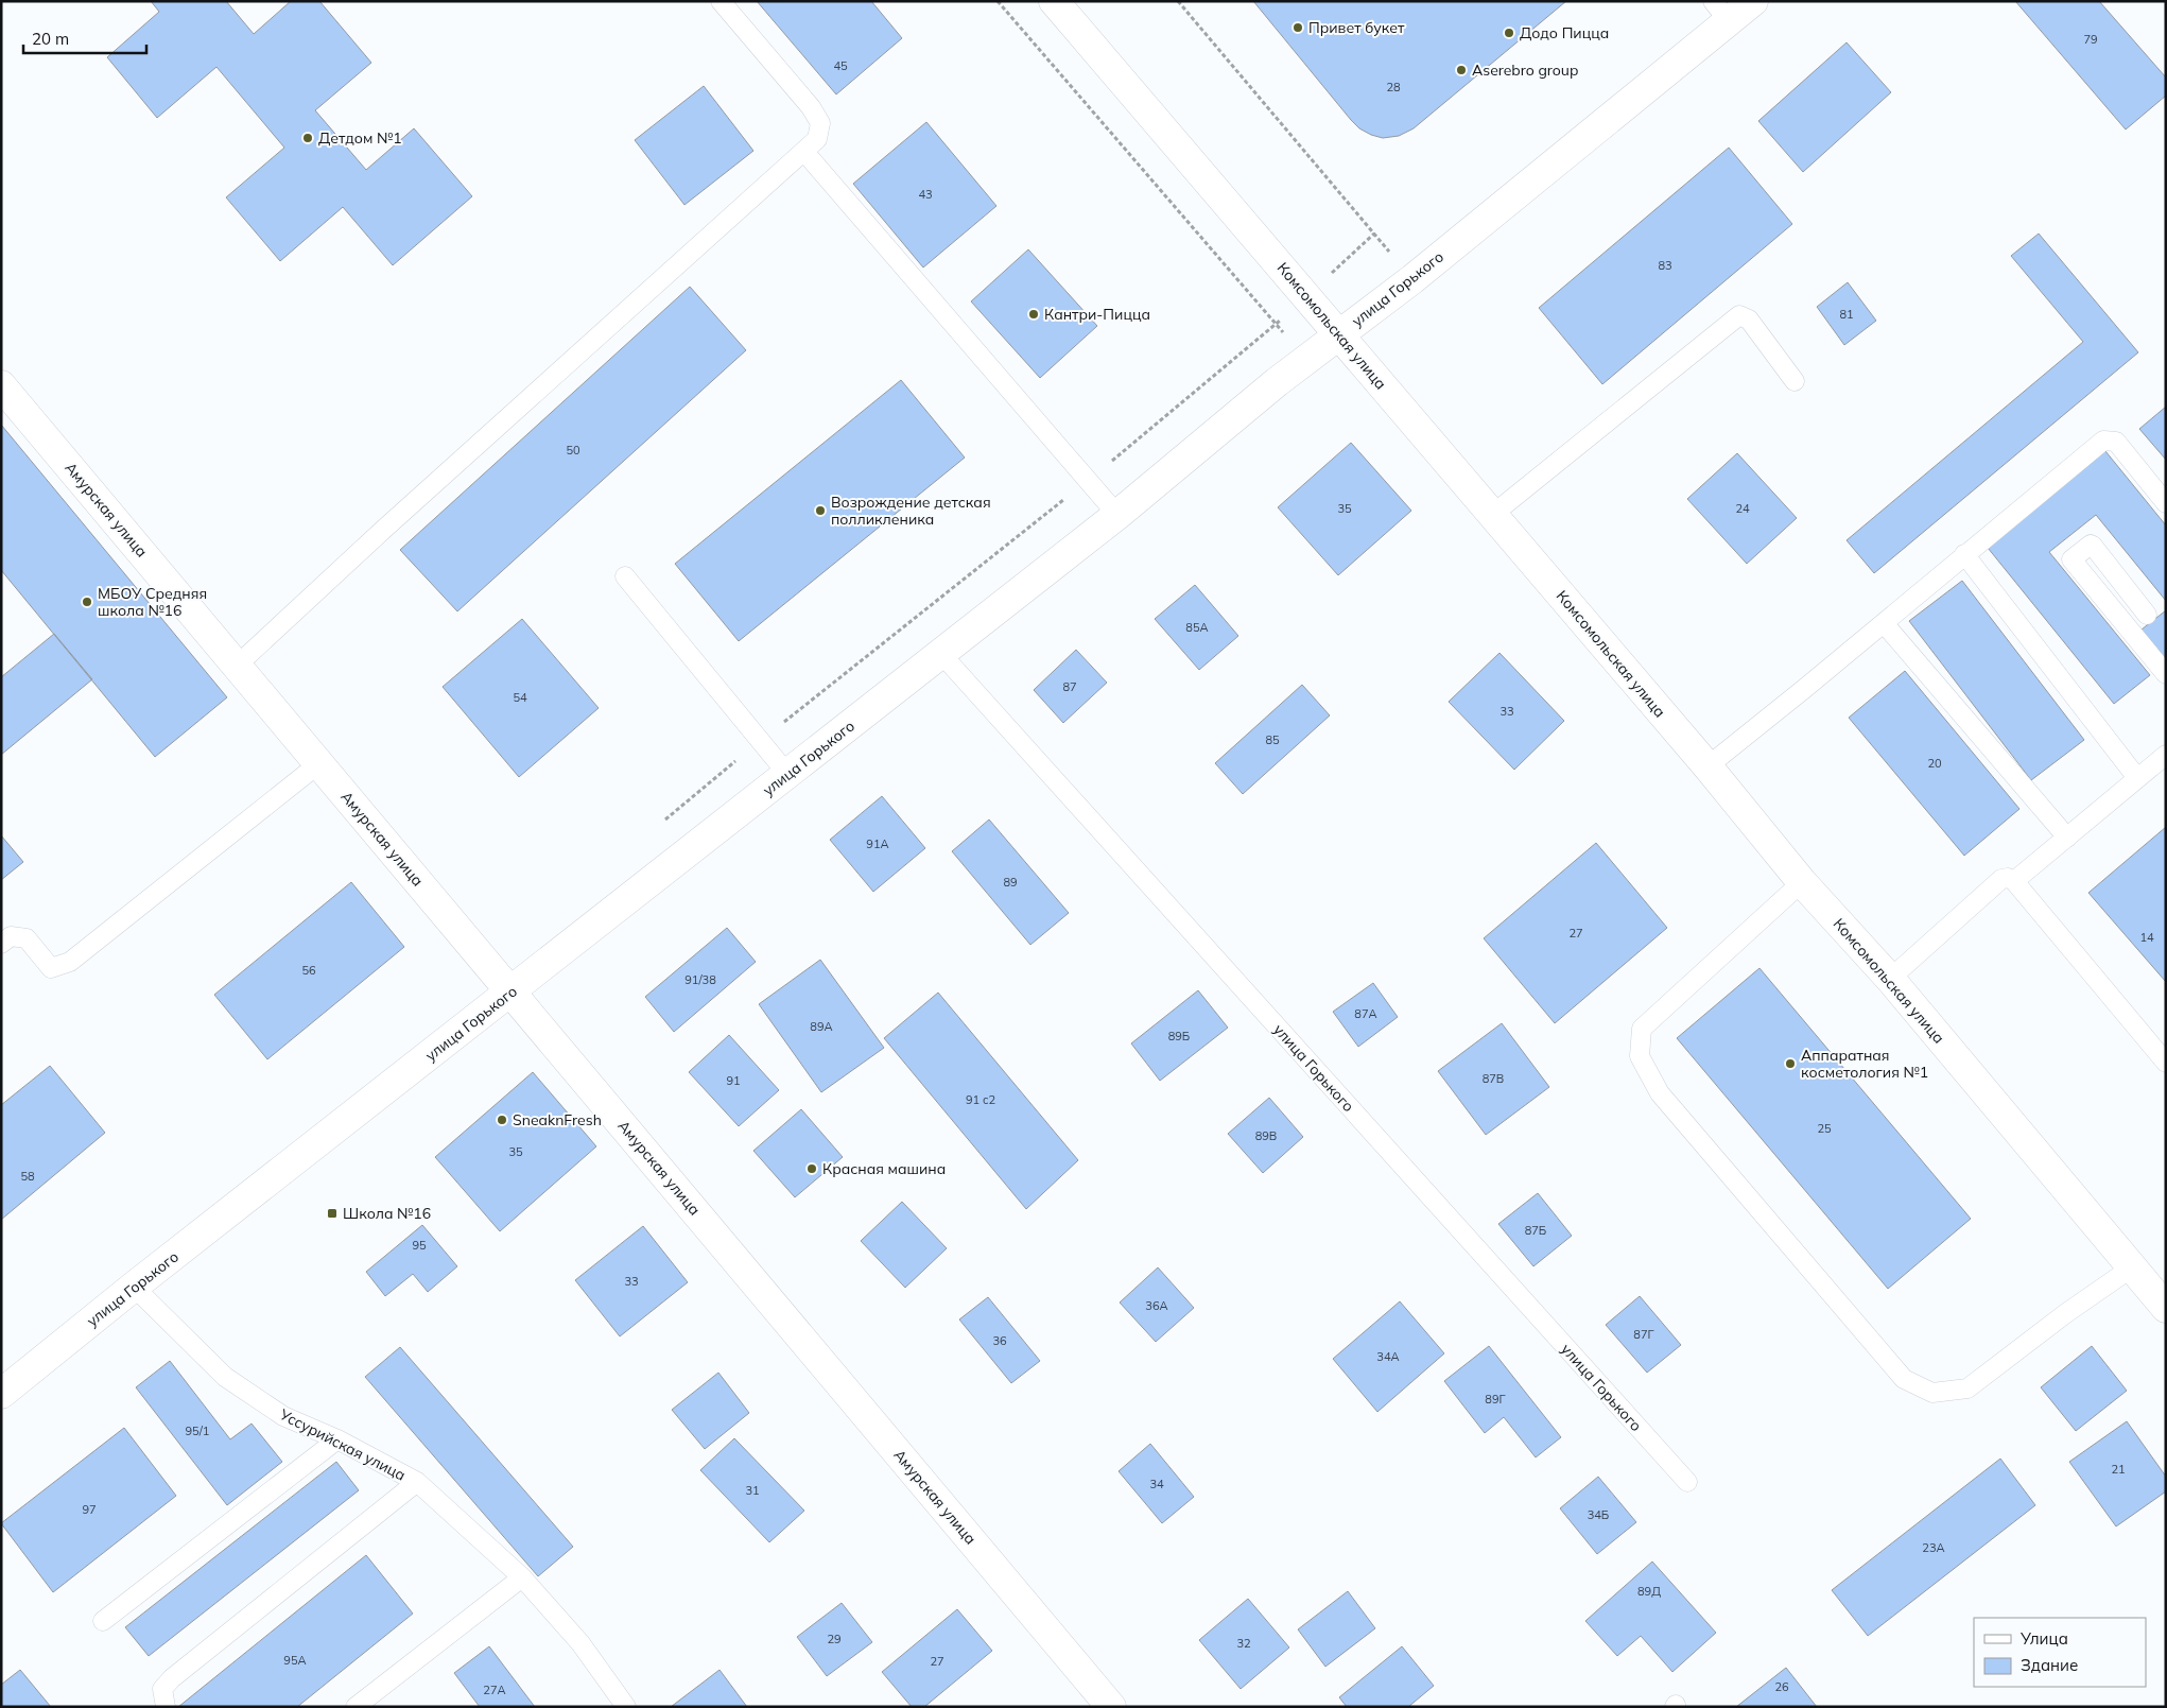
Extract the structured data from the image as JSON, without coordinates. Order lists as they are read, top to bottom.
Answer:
{
  "streets": {
    "main road": ["улица Горького", "Комсомольская улица", "Амурская улица"],
    "lane": ["Уссурийская улица"]
  },
  "crossings": [
    ["улица Горького", "Комсомольская улица"],
    ["улица Горького", "Амурская улица"],
    ["улица Горького", "Уссурийская улица"]
  ],
  "places": {
    "other": [
      "Привет букет",
      "Додо Пицца",
      "Aserebro group",
      "Детдом №1",
      "Кантри-Пицца",
      "Возрождение детская полликленика",
      "МБОУ Средняя школа №16",
      "Аппаратная косметология №1",
      "SneaknFresh",
      "Красная машина"
    ],
    "transit": ["Школа №16"]
  },
  "house_numbers": [
    "79",
    "45",
    "28",
    "43",
    "83",
    "81",
    "50",
    "35",
    "24",
    "85А",
    "87",
    "54",
    "33",
    "85",
    "20",
    "91А",
    "89",
    "27",
    "14",
    "56",
    "91/38",
    "87А",
    "89А",
    "89Б",
    "87В",
    "91",
    "91 с2",
    "25",
    "89В",
    "35",
    "58",
    "87Б",
    "95",
    "33",
    "36А",
    "87Г",
    "36",
    "34А",
    "89Г",
    "95/1",
    "21",
    "34",
    "31",
    "97",
    "34Б",
    "23А",
    "89Д",
    "29",
    "32",
    "95А",
    "27",
    "26",
    "27А"
  ],
  "legend": ["Улица", "Здание"],
  "scale_bar": "20 m"
}
